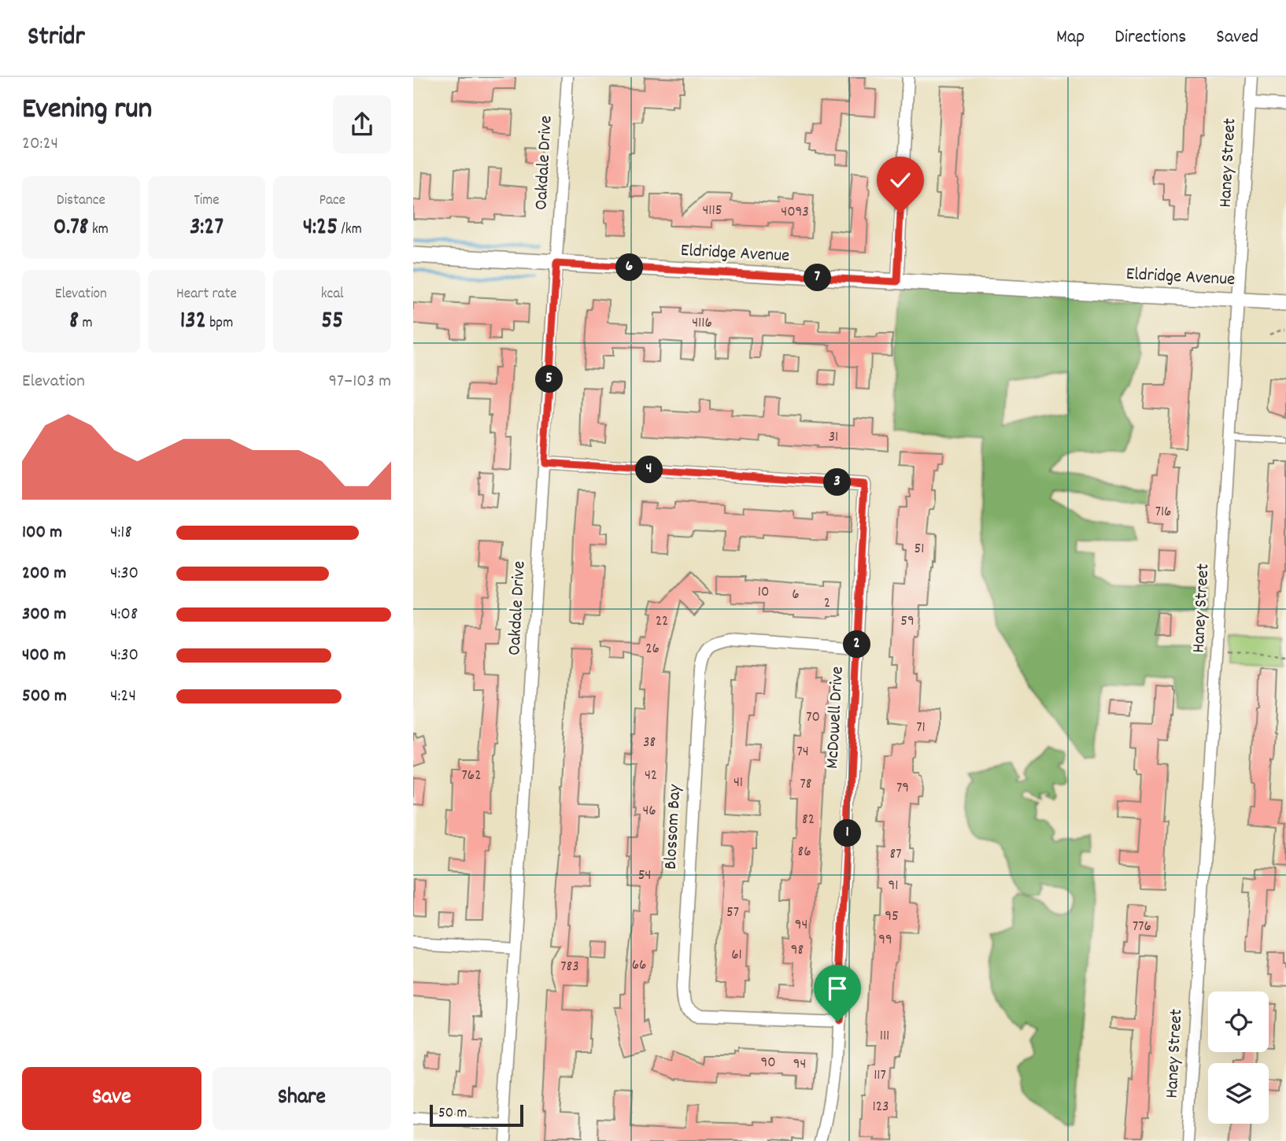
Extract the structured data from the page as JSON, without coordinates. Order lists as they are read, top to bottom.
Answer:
{
  "streets": {
    "street": [
      "Oakdale Drive",
      "Haney Street",
      "Eldridge Avenue",
      "McDowell Drive",
      "Blossom Bay"
    ]
  },
  "crossings": [
    ["Oakdale Drive", "Eldridge Avenue"],
    ["Oakdale Drive", "McDowell Drive"],
    ["Haney Street", "Eldridge Avenue"],
    ["McDowell Drive", "Blossom Bay"]
  ],
  "house_numbers": [
    "4115",
    "4093",
    "4116",
    "31",
    "716",
    "51",
    "10",
    "6",
    "2",
    "22",
    "59",
    "26",
    "70",
    "71",
    "38",
    "74",
    "762",
    "42",
    "41",
    "78",
    "79",
    "46",
    "82",
    "86",
    "87",
    "54",
    "91",
    "57",
    "95",
    "94",
    "776",
    "99",
    "98",
    "61",
    "66",
    "783",
    "111",
    "90",
    "94",
    "117",
    "123"
  ],
  "scale_bar": "50 m",
  "page": {
    "header": "Stridr",
    "nav": ["Map", "Directions", "Saved"],
    "heading": ["Evening run", "20:24"],
    "stats": [
      ["Distance", "0.78 km"],
      ["Time", "3:27"],
      ["Pace", "4:25 /km"],
      ["Elevation", "8 m"],
      ["Heart rate", "132 bpm"],
      ["kcal", "55"]
    ],
    "pins": [
      "6",
      "7",
      "5",
      "4",
      "3",
      "2",
      "1"
    ],
    "chart": ["Elevation", "97–103 m"],
    "list": [
      {
        "name": "100 m",
        "note": "4:18"
      },
      {
        "name": "200 m",
        "note": "4:30"
      },
      {
        "name": "300 m",
        "note": "4:08"
      },
      {
        "name": "400 m",
        "note": "4:30"
      },
      {
        "name": "500 m",
        "note": "4:24"
      }
    ],
    "buttons": ["Save", "Share"],
    "scale": "50 m"
  }
}
